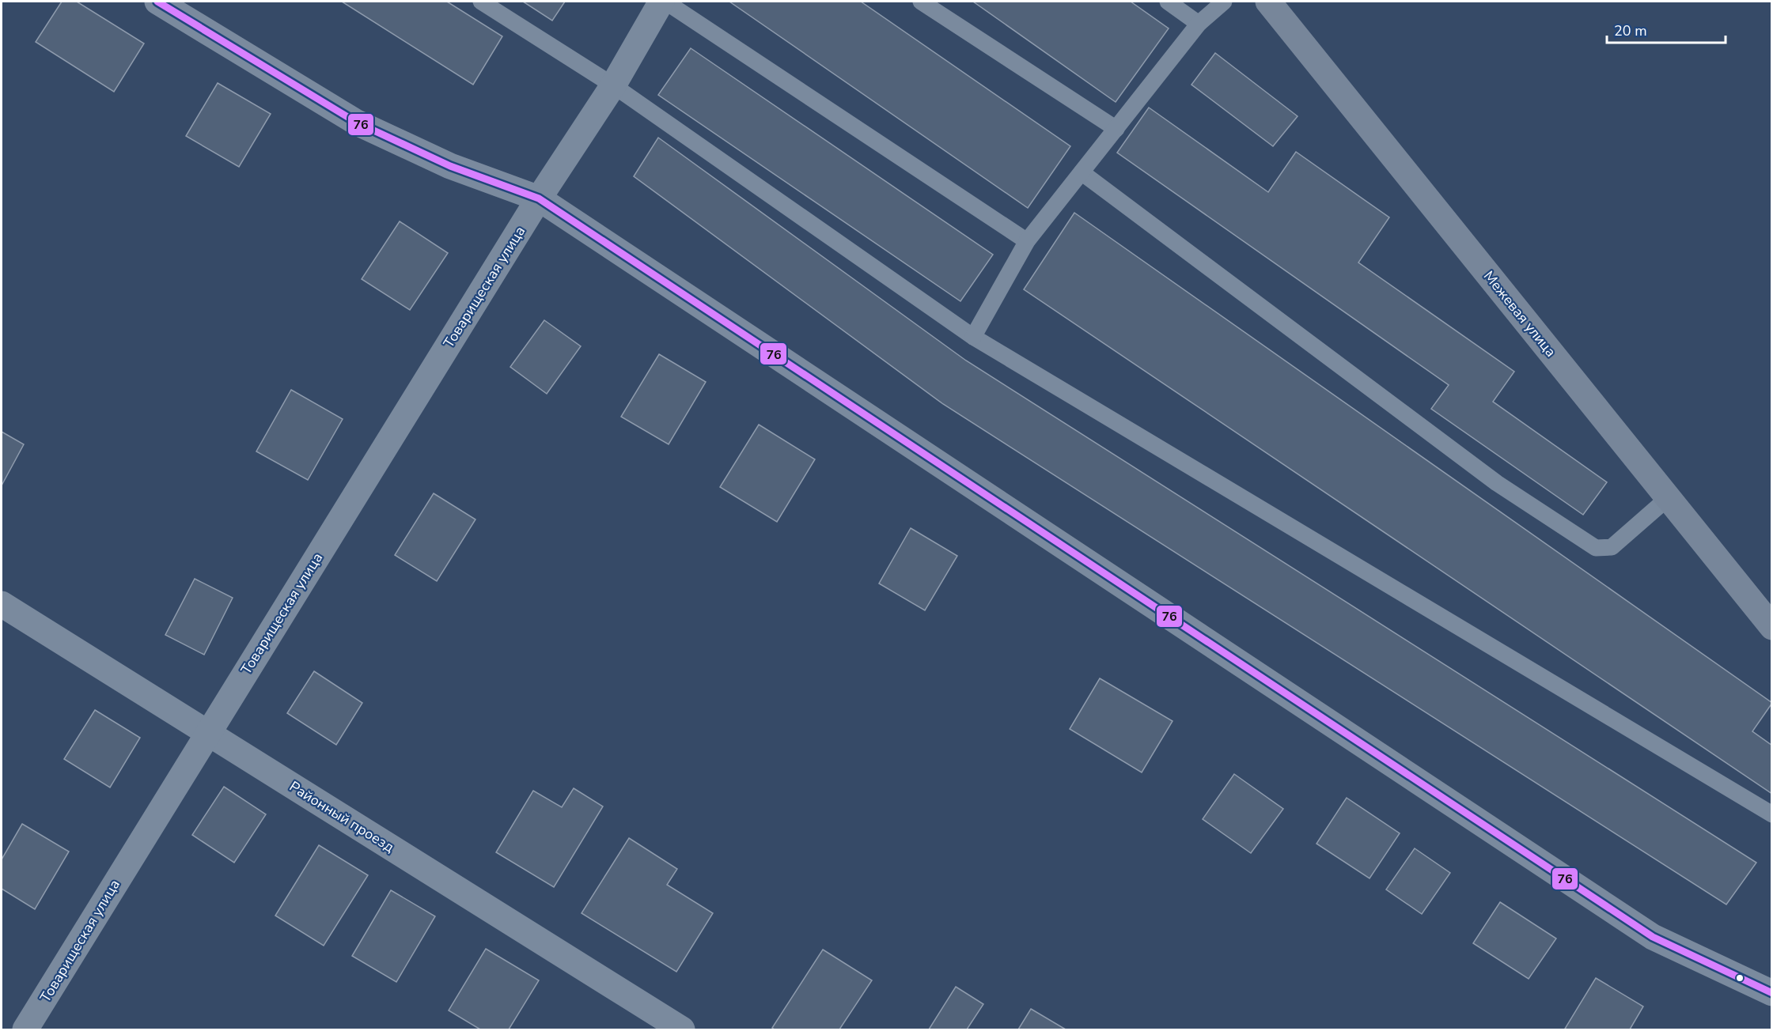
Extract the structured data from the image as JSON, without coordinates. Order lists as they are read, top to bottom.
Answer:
{
  "streets": {
    "street": ["Товарищеская улица", "Межевая улица", "Районный проезд"]
  },
  "crossings": [
    ["Товарищеская улица", "Районный проезд"]
  ],
  "lines": ["transit line 76"],
  "scale_bar": "20 m"
}
